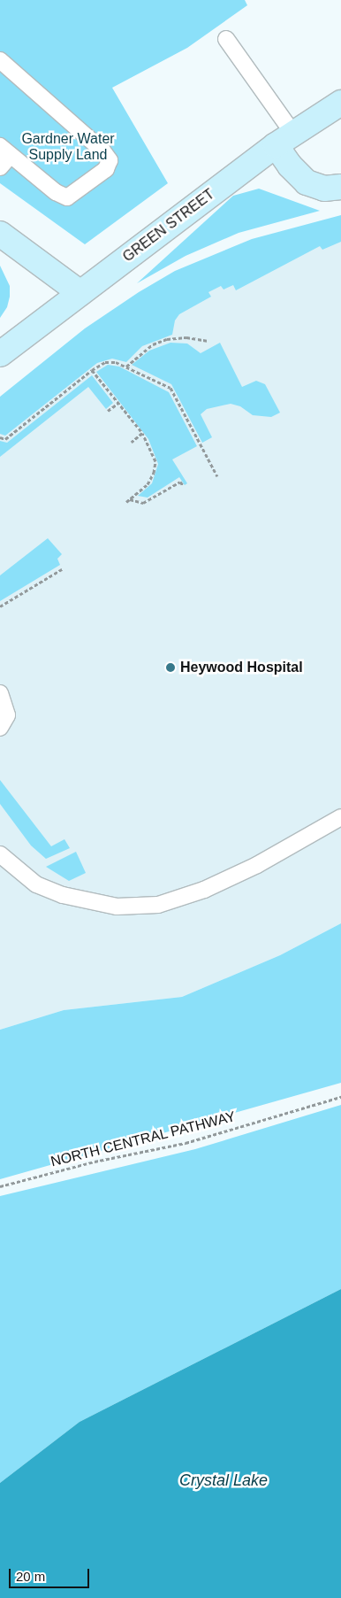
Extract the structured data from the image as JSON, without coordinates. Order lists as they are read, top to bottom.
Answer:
{
  "streets": {
    "street": ["GREEN STREET"],
    "path": ["NORTH CENTRAL PATHWAY"]
  },
  "water": ["Crystal Lake"],
  "parks": ["Gardner Water Supply Land"],
  "places": ["Heywood Hospital"],
  "scale_bar": "20 m"
}
